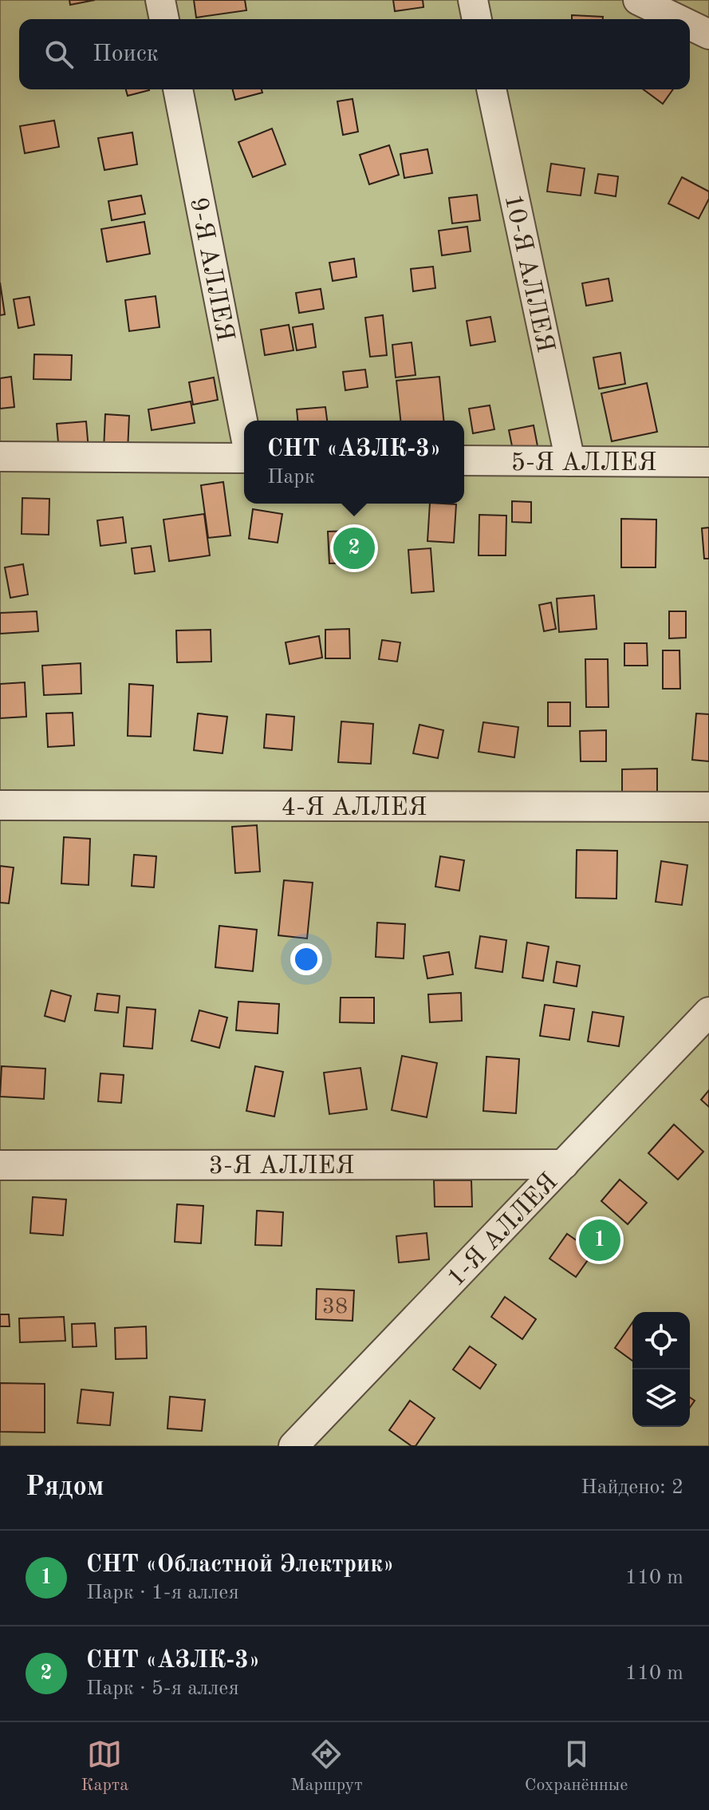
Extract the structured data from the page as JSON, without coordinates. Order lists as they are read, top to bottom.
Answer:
{
  "streets": {
    "street": [
      "9-Я АЛЛЕЯ",
      "10-Я АЛЛЕЯ",
      "5-Я АЛЛЕЯ",
      "4-Я АЛЛЕЯ",
      "3-Я АЛЛЕЯ",
      "1-Я АЛЛЕЯ"
    ]
  },
  "crossings": [
    ["10-Я АЛЛЕЯ", "5-Я АЛЛЕЯ"],
    ["3-Я АЛЛЕЯ", "1-Я АЛЛЕЯ"]
  ],
  "house_numbers": ["38"],
  "page": {
    "search": "Поиск",
    "popup": ["СНТ «АЗЛК-3»", "Парк"],
    "pins": ["2", "1"],
    "heading": ["Рядом", "Найдено: 2"],
    "list": [
      {
        "mark": "1",
        "name": "СНТ «Областной Электрик»",
        "note": "Парк · 1-я аллея",
        "value": "110 m"
      },
      {
        "mark": "2",
        "name": "СНТ «АЗЛК-3»",
        "note": "Парк · 5-я аллея",
        "value": "110 m"
      }
    ],
    "nav": ["Карта", "Маршрут", "Сохранённые"]
  }
}
